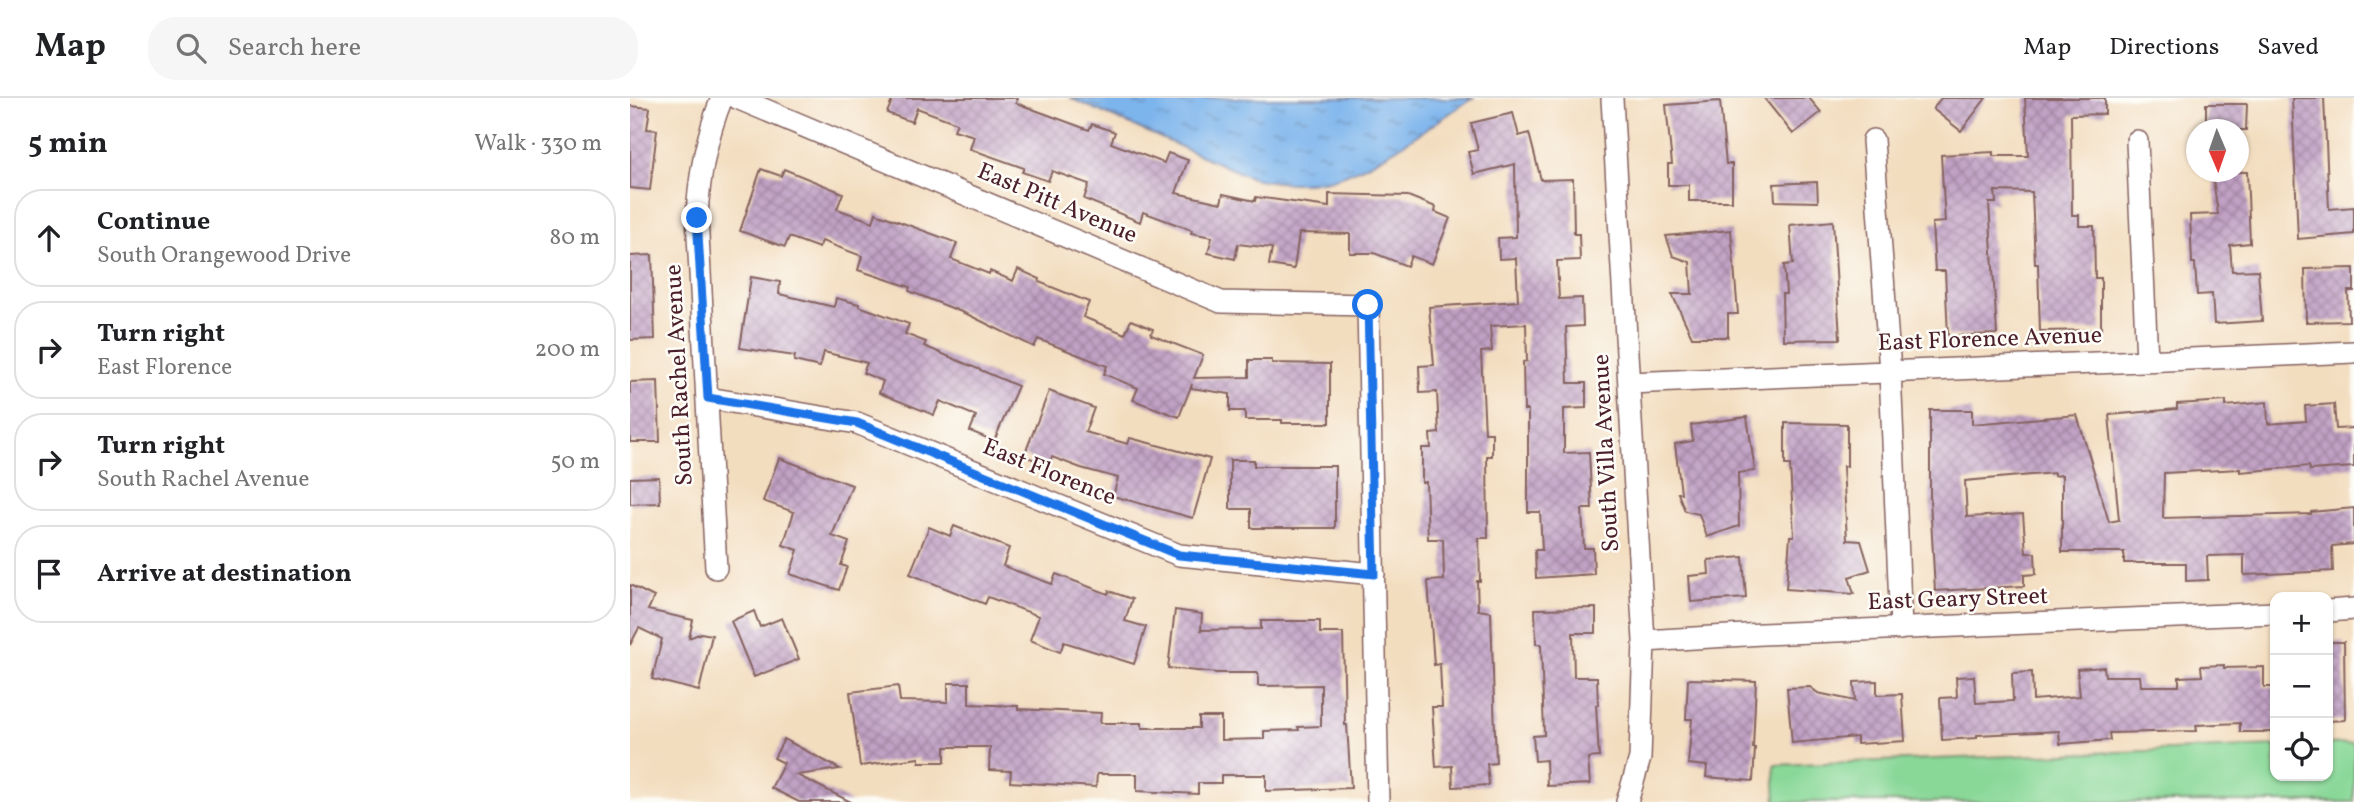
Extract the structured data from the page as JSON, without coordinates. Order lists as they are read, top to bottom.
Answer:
{
  "streets": {
    "street": [
      "East Pitt Avenue",
      "East Florence Avenue",
      "South Rachel Avenue",
      "South Villa Avenue",
      "East Florence",
      "East Geary Street"
    ]
  },
  "crossings": [
    ["East Pitt Avenue", "East Florence"],
    ["East Florence Avenue", "South Villa Avenue"],
    ["South Rachel Avenue", "East Florence"],
    ["South Villa Avenue", "East Geary Street"]
  ],
  "north": "bottom",
  "page": {
    "header": "Map",
    "search": "Search here",
    "nav": ["Map", "Directions", "Saved"],
    "heading": ["5 min", "Walk · 330 m"],
    "list": [
      ["Continue", "South Orangewood Drive", "80 m"],
      ["Turn right", "East Florence", "200 m"],
      ["Turn right", "South Rachel Avenue", "50 m"],
      "Arrive at destination"
    ],
    "map_buttons": ["+", "−"]
  }
}
